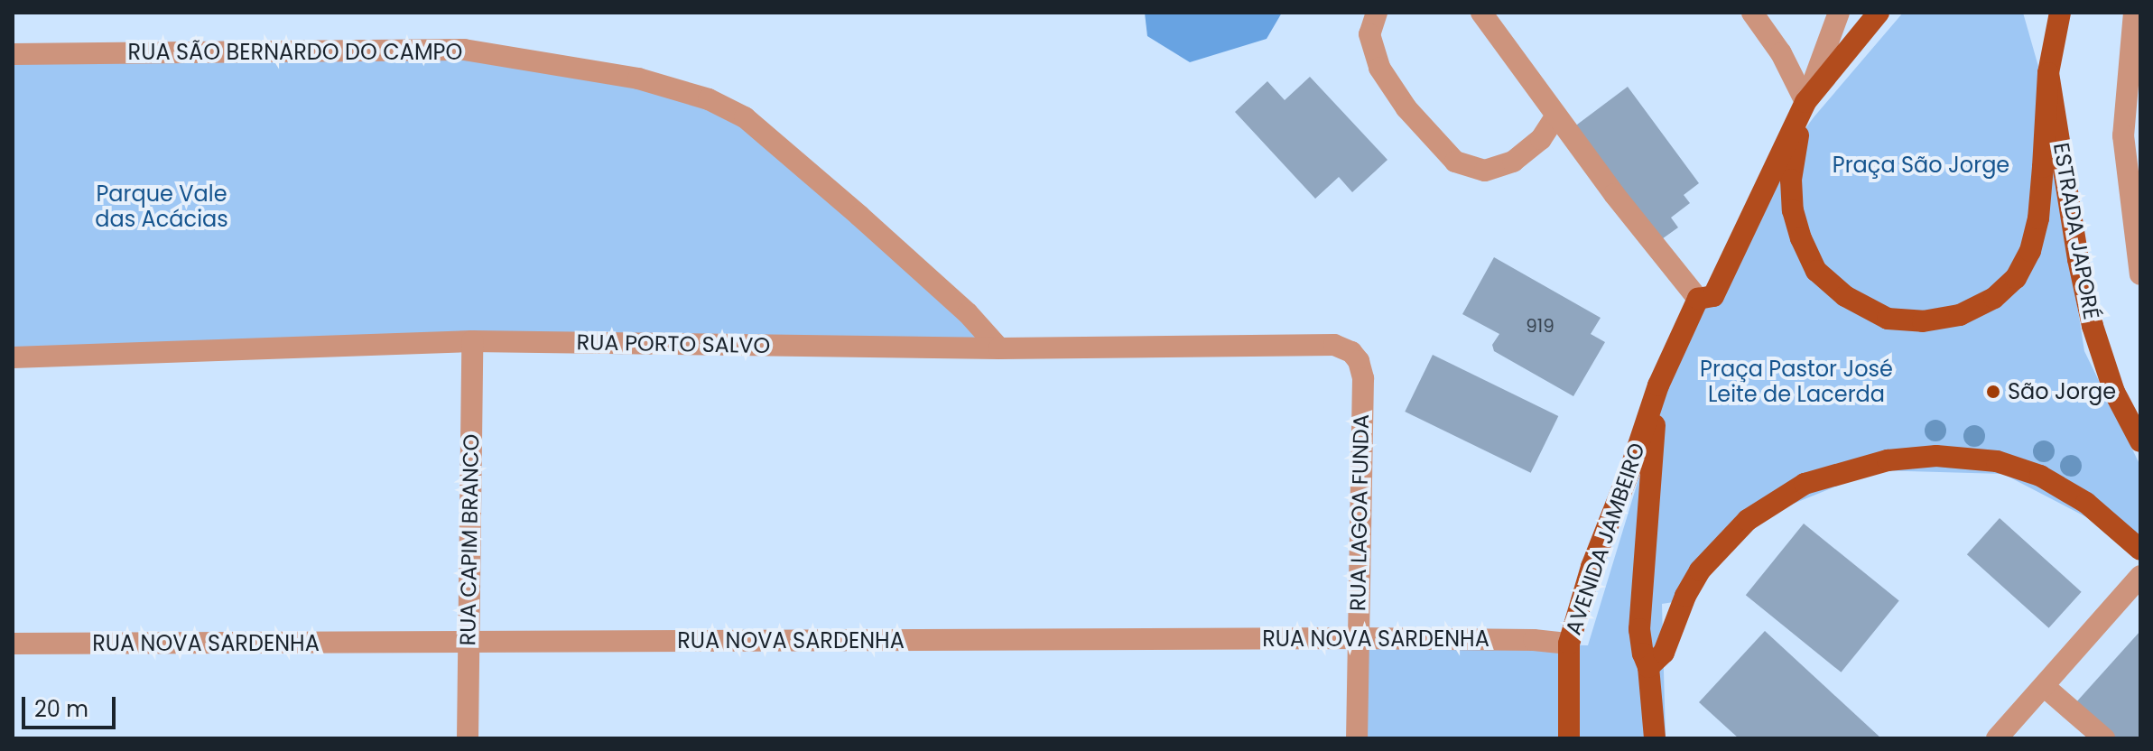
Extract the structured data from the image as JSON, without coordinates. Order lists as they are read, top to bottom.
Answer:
{
  "streets": {
    "main road": ["ESTRADA JAPORÉ", "AVENIDA JAMBEIRO"],
    "street": [
      "RUA SÃO BERNARDO DO CAMPO",
      "RUA PORTO SALVO",
      "RUA LAGOA FUNDA",
      "RUA CAPIM BRANCO",
      "RUA NOVA SARDENHA"
    ]
  },
  "crossings": [
    ["RUA SÃO BERNARDO DO CAMPO", "RUA PORTO SALVO"],
    ["RUA PORTO SALVO", "RUA LAGOA FUNDA"],
    ["RUA PORTO SALVO", "RUA CAPIM BRANCO"],
    ["RUA LAGOA FUNDA", "RUA NOVA SARDENHA"],
    ["AVENIDA JAMBEIRO", "RUA NOVA SARDENHA"],
    ["RUA CAPIM BRANCO", "RUA NOVA SARDENHA"]
  ],
  "parks": ["Praça São Jorge", "Parque Vale das Acácias", "Praça Pastor José Leite de Lacerda"],
  "places": ["São Jorge"],
  "house_numbers": ["919"],
  "scale_bar": "20 m"
}
